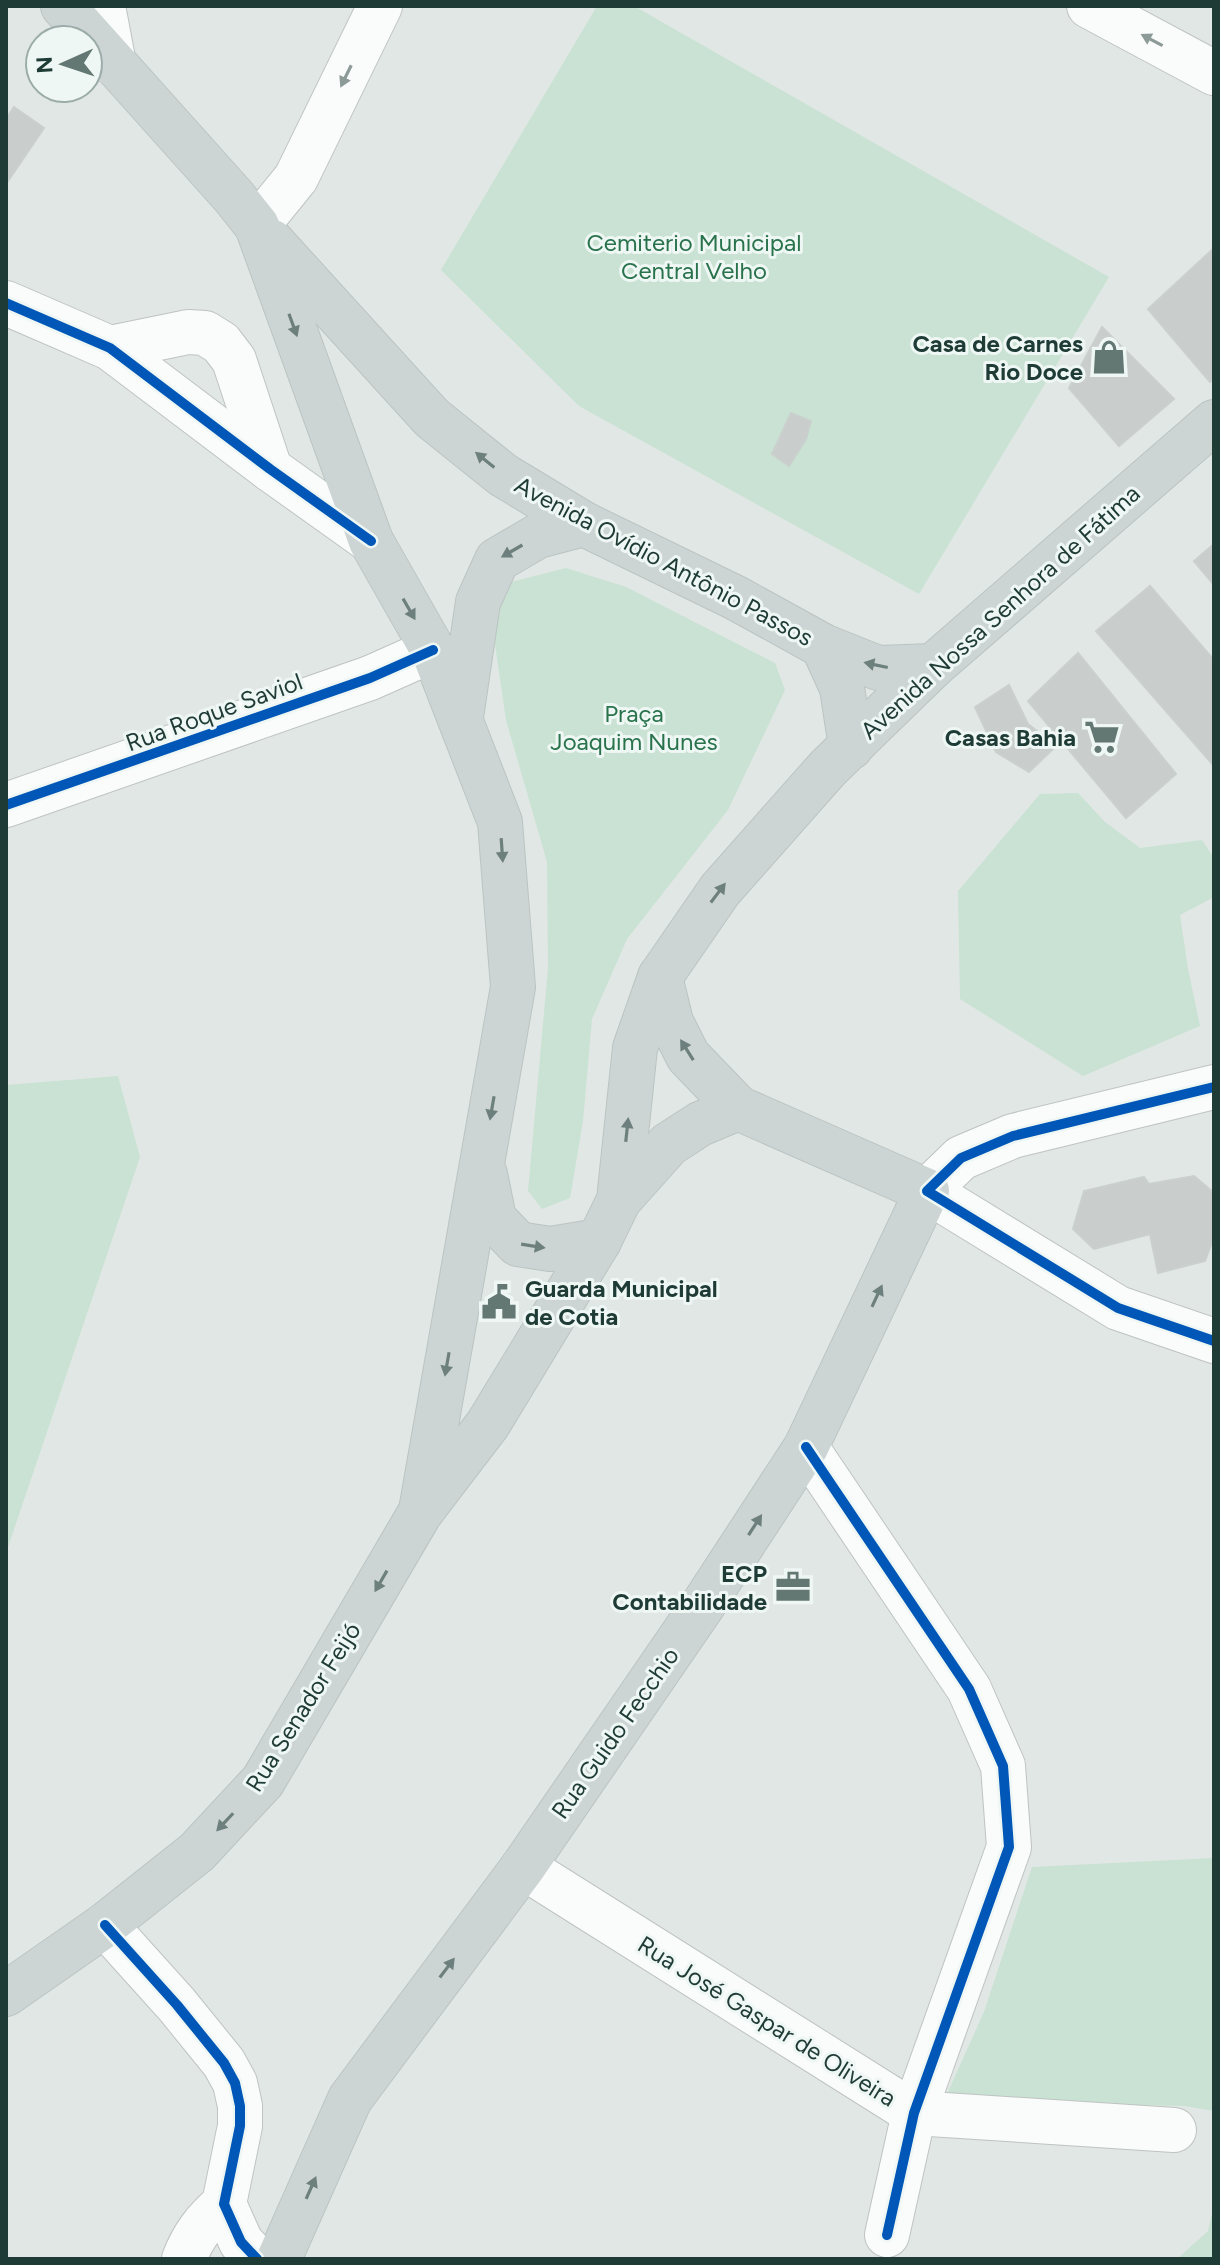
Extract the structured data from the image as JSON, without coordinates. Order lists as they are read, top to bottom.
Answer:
{
  "streets": {
    "main road": [
      "Avenida Ovídio Antônio Passos",
      "Avenida Nossa Senhora de Fátima",
      "Rua Senador Feijó",
      "Rua Guido Fecchio"
    ],
    "street": ["Rua Roque Saviol", "Rua José Gaspar de Oliveira"]
  },
  "crossings": [
    ["Avenida Ovídio Antônio Passos", "Avenida Nossa Senhora de Fátima"],
    ["Avenida Nossa Senhora de Fátima", "Rua Senador Feijó"],
    ["Rua Guido Fecchio", "Rua José Gaspar de Oliveira"]
  ],
  "one_way": ["Avenida Ovídio Antônio Passos", "Avenida Nossa Senhora de Fátima", "Rua Senador Feijó"],
  "parks": ["Cemiterio Municipal Central Velho", "Praça Joaquim Nunes"],
  "places": {
    "shop": ["Casa de Carnes Rio Doce"],
    "supermarket": ["Casas Bahia"],
    "public building": ["Guarda Municipal de Cotia"],
    "office": ["ECP Contabilidade"]
  },
  "north": "left"
}
